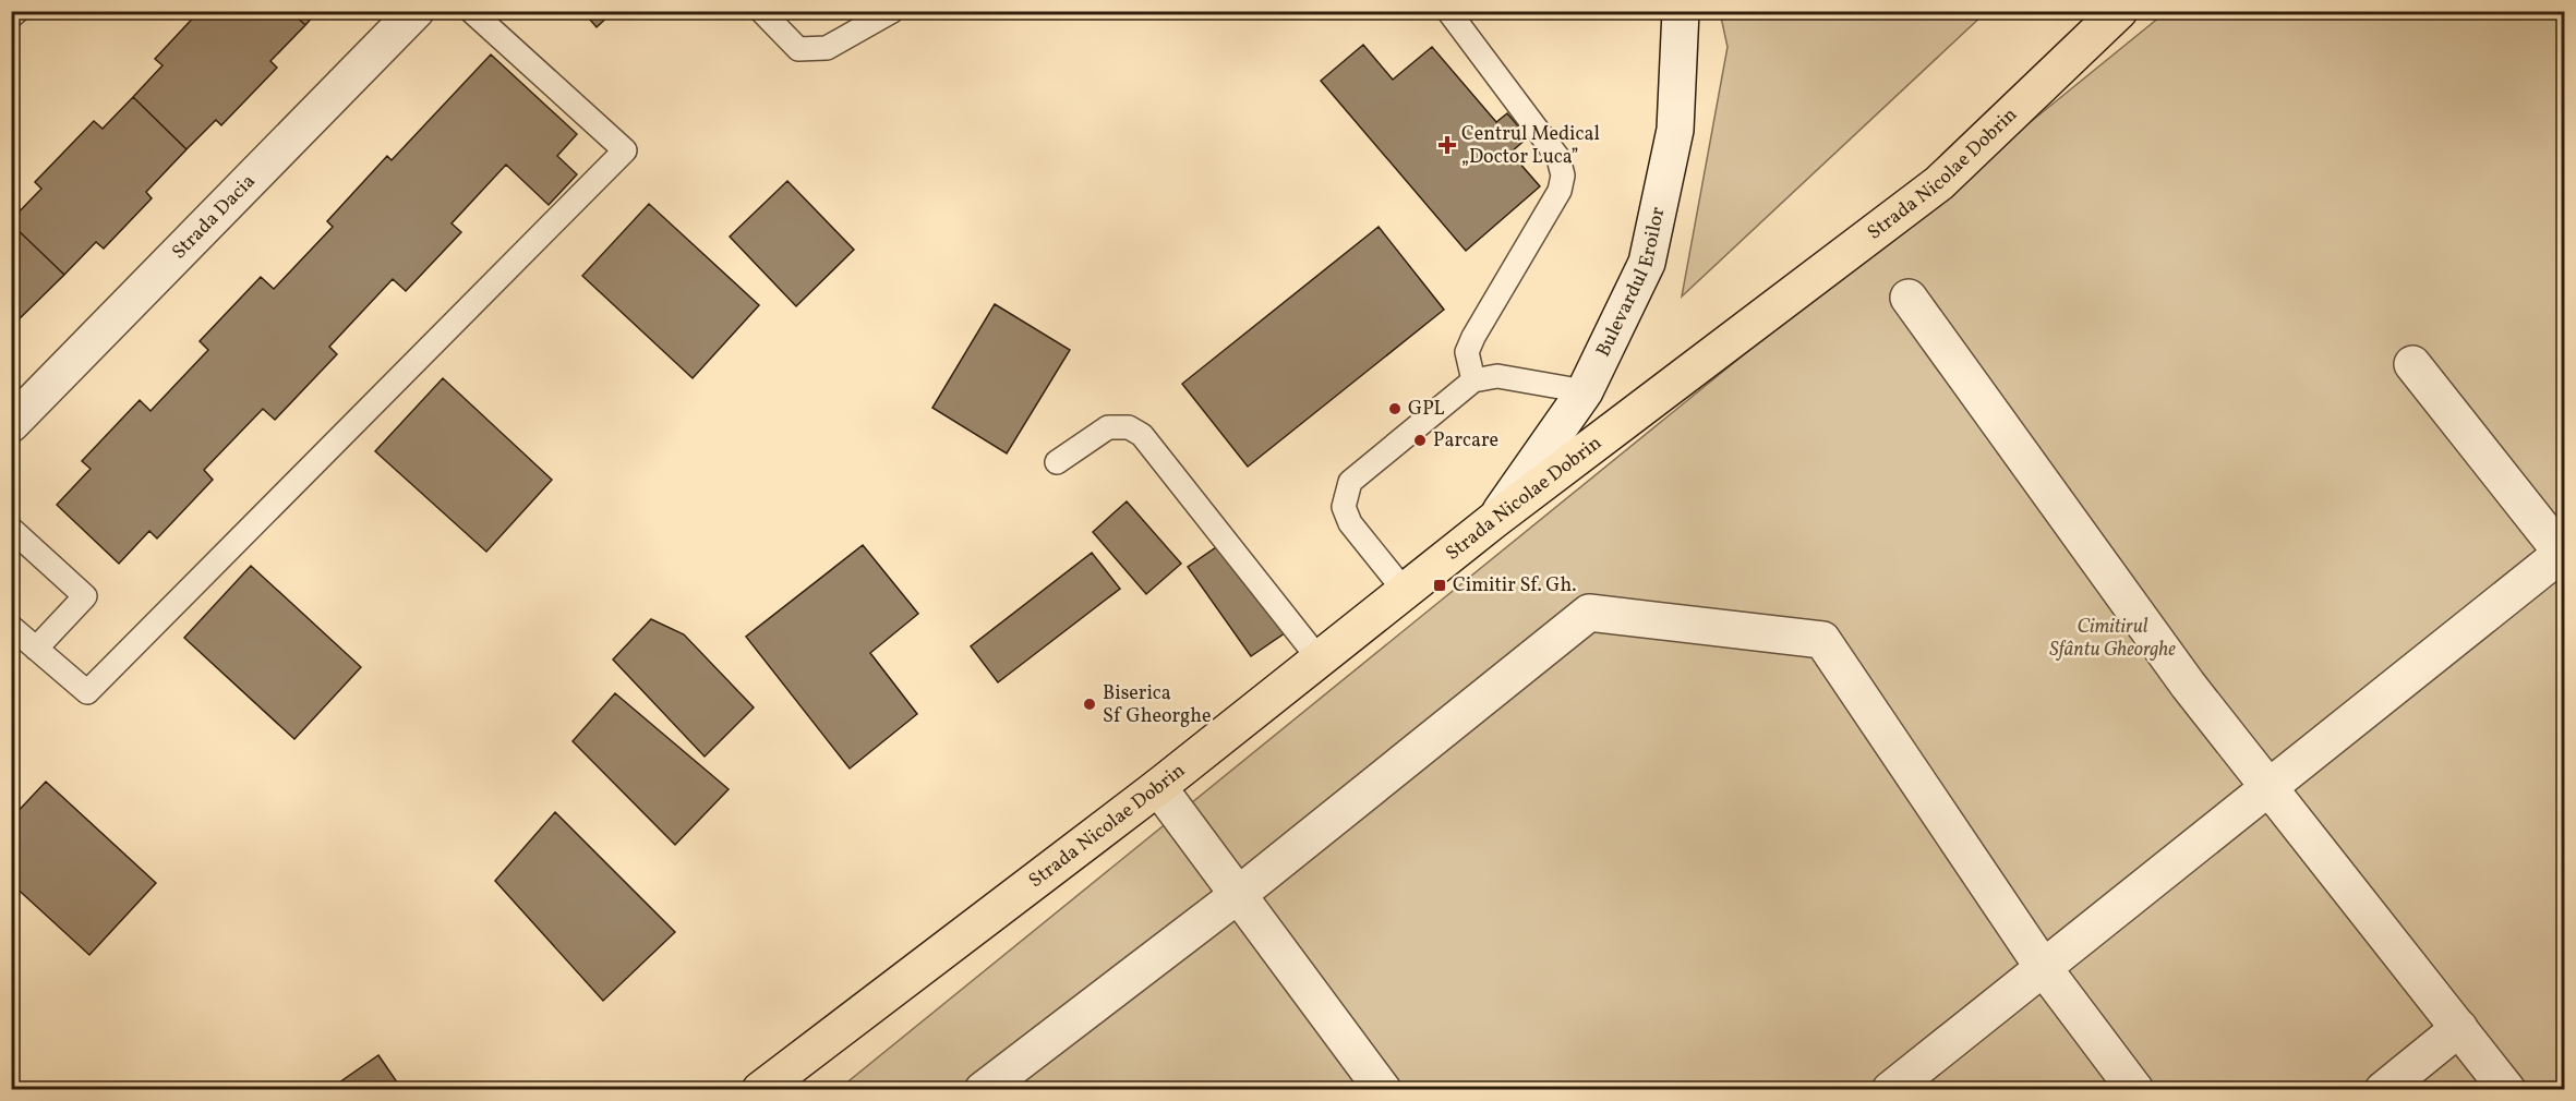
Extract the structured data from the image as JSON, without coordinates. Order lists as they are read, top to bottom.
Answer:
{
  "streets": {
    "main road": ["Strada Nicolae Dobrin"],
    "street": ["Strada Dacia", "Bulevardul Eroilor"]
  },
  "crossings": [
    ["Strada Nicolae Dobrin", "Bulevardul Eroilor"]
  ],
  "parks": ["Cimitirul Sfântu Gheorghe"],
  "places": {
    "health": ["Centrul Medical „Doctor Luca”"],
    "other": ["GPL", "Parcare", "Biserica Sf Gheorghe"],
    "transit": ["Cimitir Sf. Gh."]
  }
}
